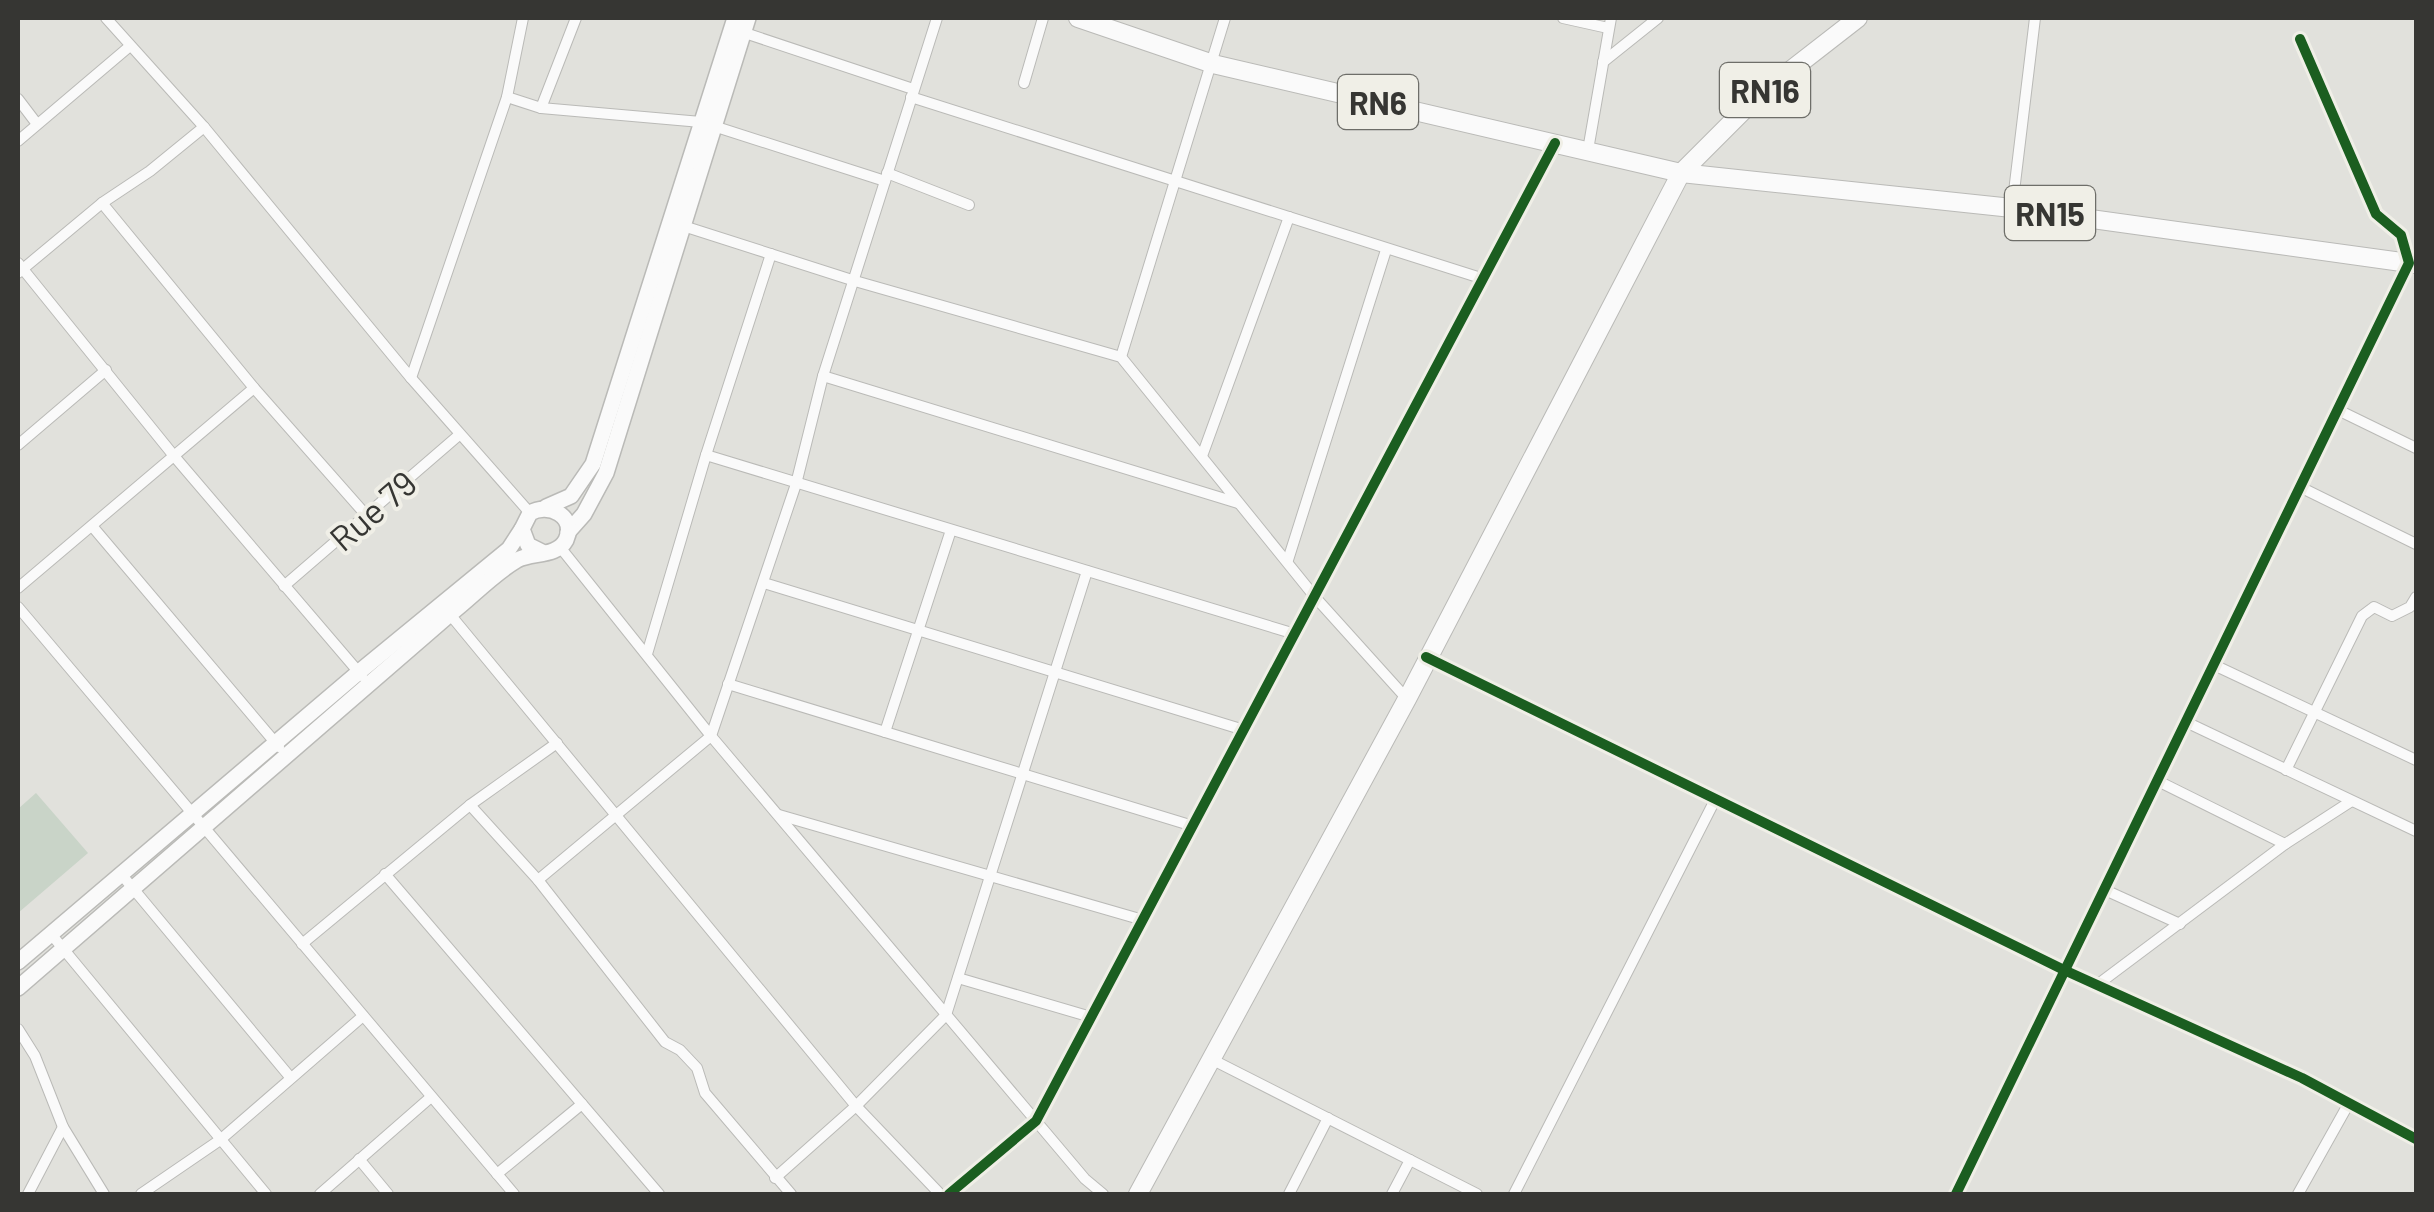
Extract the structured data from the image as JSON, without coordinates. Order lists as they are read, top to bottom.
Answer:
{
  "streets": {
    "main road": ["RN16", "RN6", "RN15"],
    "street": ["Rue 79"]
  },
  "crossings": [
    ["RN16", "RN6"],
    ["RN16", "RN15"],
    ["RN6", "RN15"]
  ]
}
